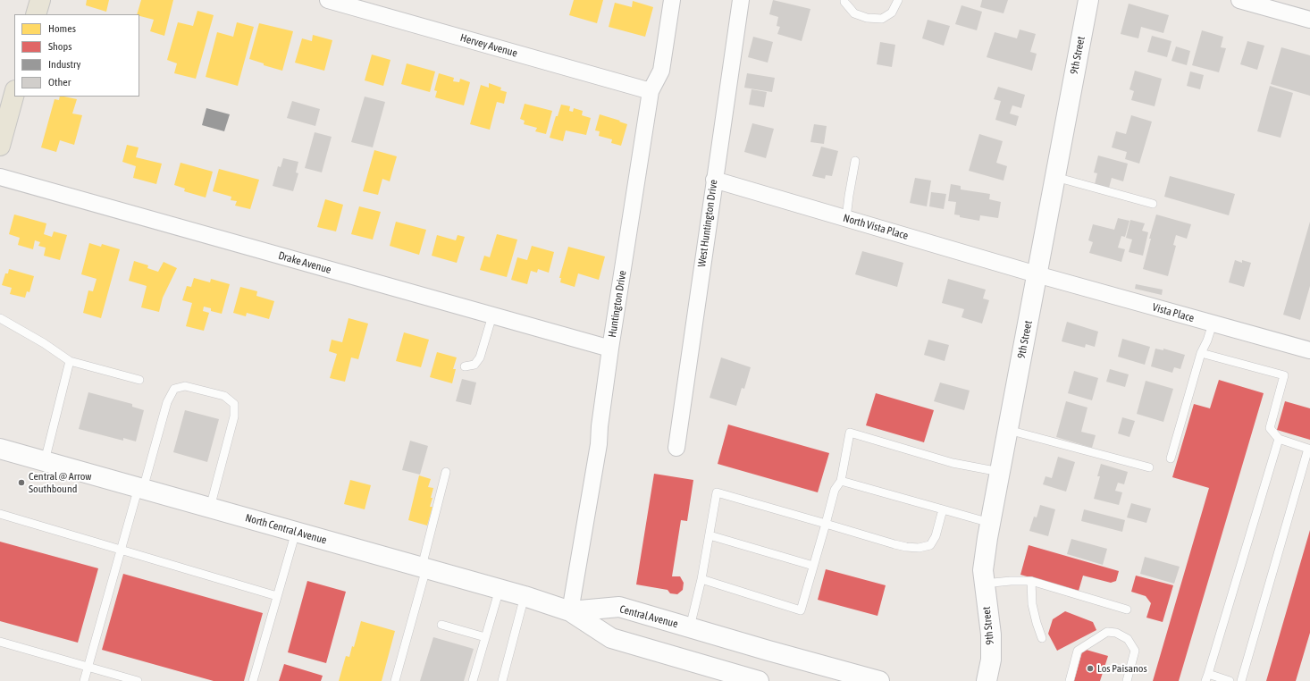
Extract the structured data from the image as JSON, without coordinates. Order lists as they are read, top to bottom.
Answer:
{
  "streets": {
    "main road": ["9th Street", "North Central Avenue", "Central Avenue"],
    "street": [
      "Hervey Avenue",
      "West Huntington Drive",
      "North Vista Place",
      "Drake Avenue",
      "Huntington Drive",
      "Vista Place"
    ]
  },
  "crossings": [
    ["Hervey Avenue", "Huntington Drive"],
    ["9th Street", "North Vista Place"],
    ["9th Street", "Vista Place"],
    ["West Huntington Drive", "North Vista Place"],
    ["North Vista Place", "Vista Place"],
    ["Drake Avenue", "Huntington Drive"],
    ["Huntington Drive", "North Central Avenue"],
    ["Huntington Drive", "Central Avenue"],
    ["North Central Avenue", "Central Avenue"]
  ],
  "places": ["Central @ Arrow Southbound", "Los Paisanos"],
  "legend": [
    "Homes",
    "Shops",
    "Industry",
    "Other"
  ]
}
